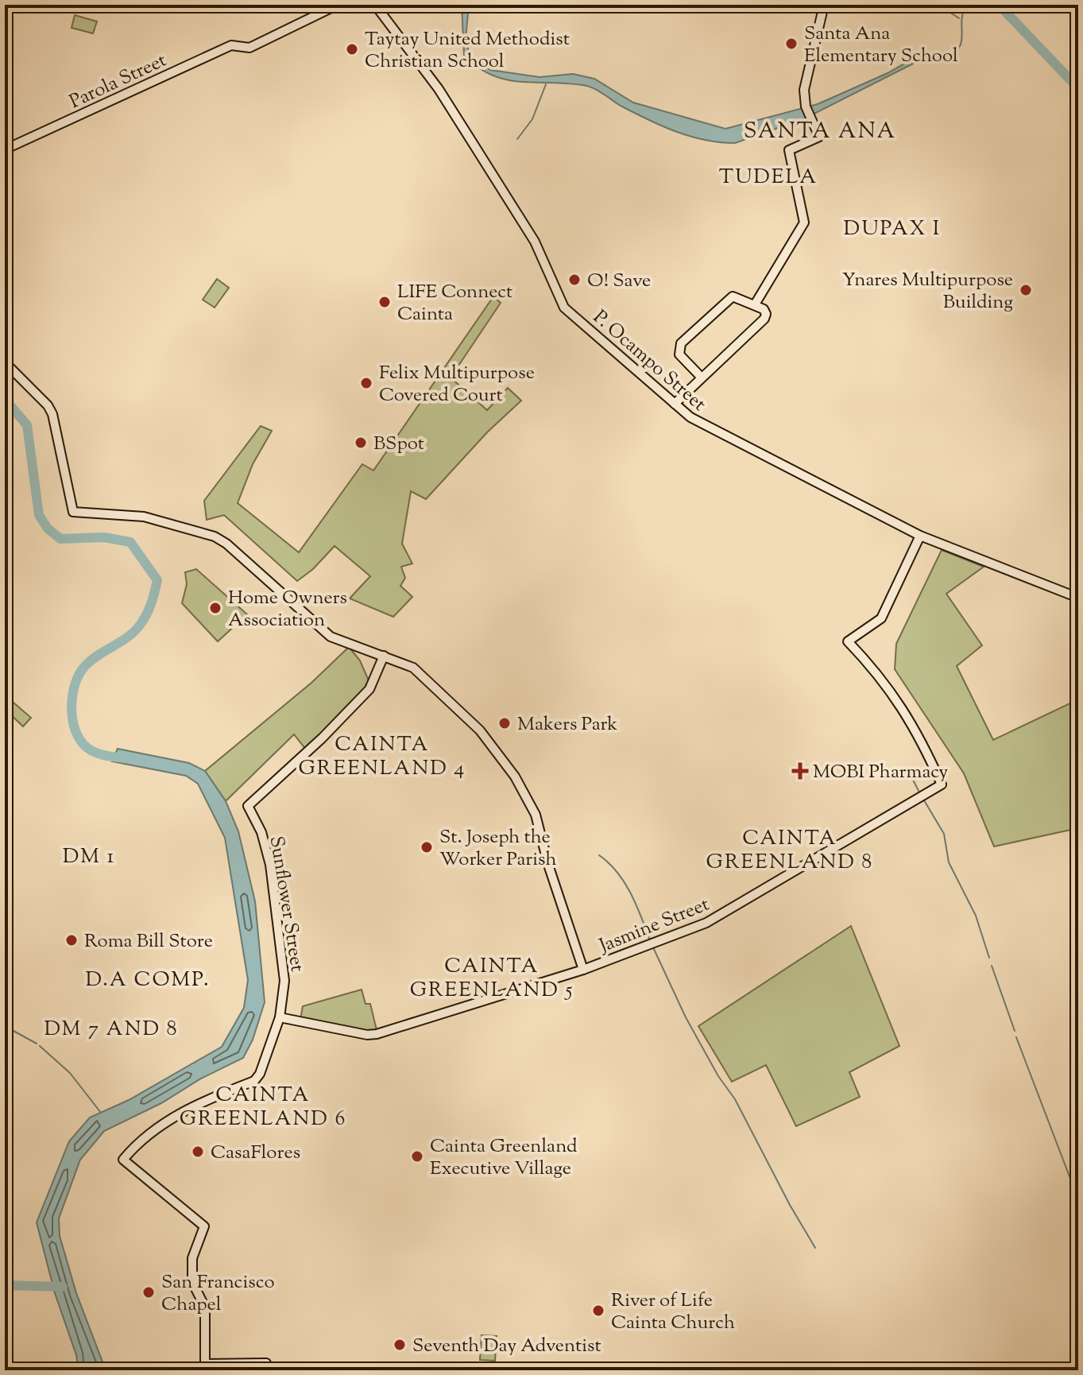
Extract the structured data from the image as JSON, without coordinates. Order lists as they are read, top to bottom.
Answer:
{
  "streets": {
    "street": [
      "Parola Street",
      "P. Ocampo Street",
      "Sunflower Street",
      "Jasmine Street"
    ]
  },
  "crossings": [
    ["P. Ocampo Street", "Jasmine Street"],
    ["Sunflower Street", "Jasmine Street"]
  ],
  "districts": [
    "SANTA ANA",
    "TUDELA",
    "DUPAX I",
    "CAINTA GREENLAND 4",
    "CAINTA GREENLAND 8",
    "DM 1",
    "CAINTA GREENLAND 5",
    "D.A COMP.",
    "DM 7 AND 8",
    "CAINTA GREENLAND 6"
  ],
  "places": {
    "other": [
      "Santa Ana Elementary School",
      "Taytay United Methodist Christian School",
      "O! Save",
      "Ynares Multipurpose Building",
      "LIFE Connect Cainta",
      "Felix Multipurpose Covered Court",
      "BSpot",
      "Home Owners Association",
      "Makers Park",
      "St. Joseph the Worker Parish",
      "Roma Bill Store",
      "CasaFlores",
      "Cainta Greenland Executive Village",
      "San Francisco Chapel",
      "River of Life Cainta Church",
      "Seventh Day Adventist"
    ],
    "health": ["MOBI Pharmacy"]
  }
}
